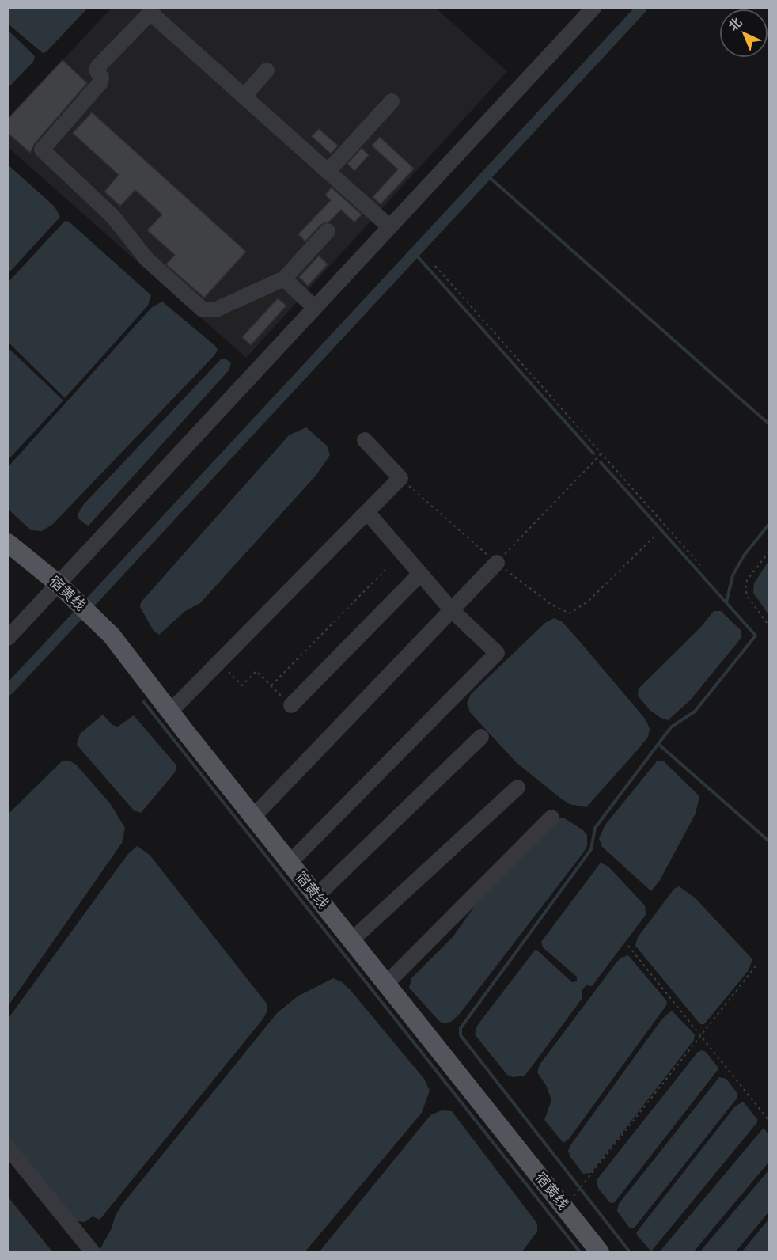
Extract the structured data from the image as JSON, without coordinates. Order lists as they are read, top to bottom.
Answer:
{
  "streets": {
    "main road": ["宿黄线"]
  },
  "north": "top left"
}
